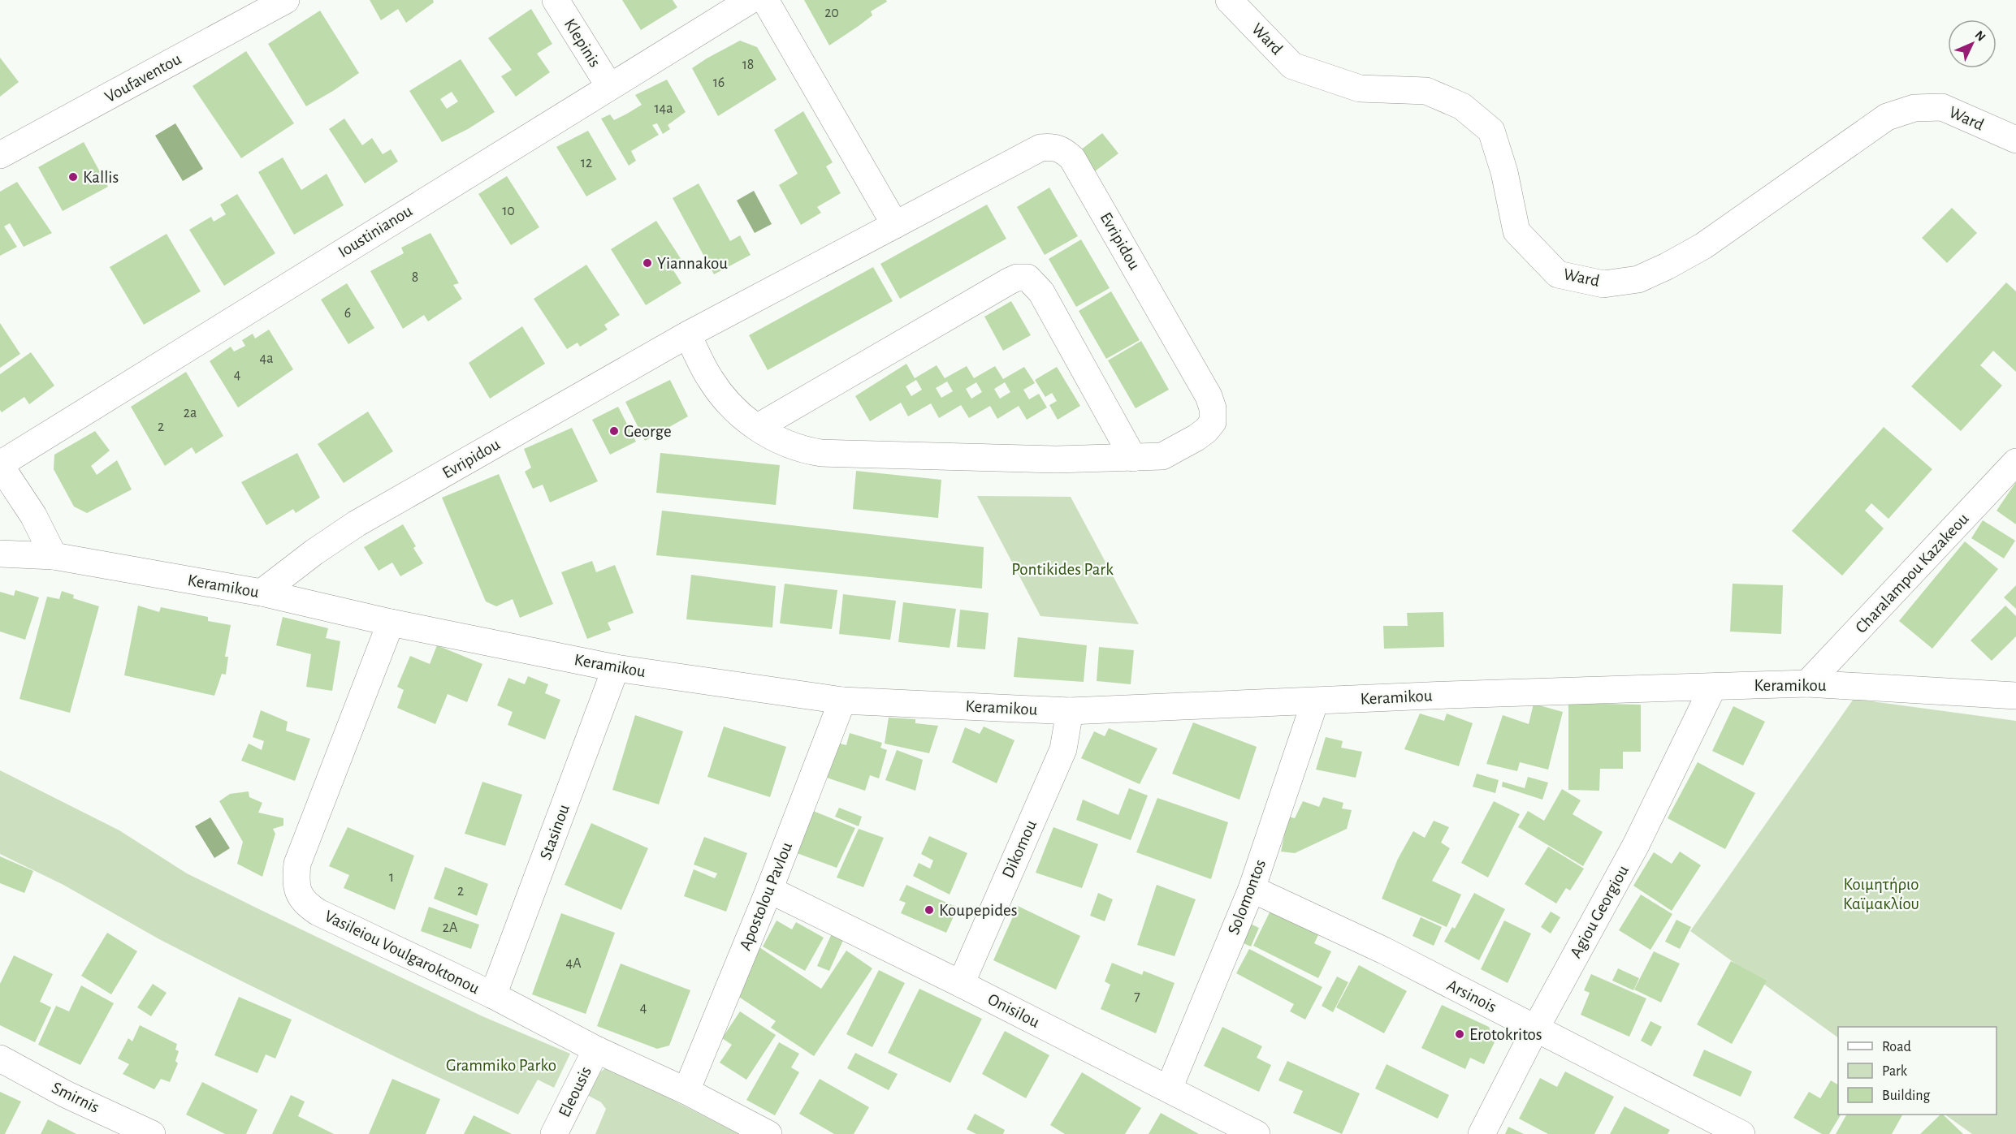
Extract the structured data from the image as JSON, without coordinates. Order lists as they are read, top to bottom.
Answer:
{
  "streets": {
    "street": [
      "Ward",
      "Klepinis",
      "Voufaventou",
      "Ioustinianou",
      "Evripidou",
      "Charalampou Kazakeou",
      "Keramikou",
      "Stasinou",
      "Dikomou",
      "Apostolou Pavlou",
      "Solomontos",
      "Agiou Georgiou",
      "Vasileiou Voulgaroktonou",
      "Arsinois",
      "Onisilou",
      "Eleousis",
      "Smirnis"
    ]
  },
  "crossings": [
    ["Klepinis", "Ioustinianou"],
    ["Evripidou", "Keramikou"],
    ["Charalampou Kazakeou", "Keramikou"],
    ["Keramikou", "Stasinou"],
    ["Keramikou", "Dikomou"],
    ["Keramikou", "Apostolou Pavlou"],
    ["Keramikou", "Solomontos"],
    ["Keramikou", "Agiou Georgiou"],
    ["Keramikou", "Vasileiou Voulgaroktonou"],
    ["Stasinou", "Vasileiou Voulgaroktonou"],
    ["Dikomou", "Onisilou"],
    ["Apostolou Pavlou", "Vasileiou Voulgaroktonou"],
    ["Apostolou Pavlou", "Onisilou"],
    ["Solomontos", "Arsinois"],
    ["Solomontos", "Onisilou"],
    ["Agiou Georgiou", "Arsinois"],
    ["Vasileiou Voulgaroktonou", "Eleousis"]
  ],
  "parks": ["Pontikides Park", "Κοιμητήριο Καϊμακλίου", "Grammiko Parko"],
  "places": [
    "Kallis",
    "Yiannakou",
    "George",
    "Koupepides",
    "Erotokritos"
  ],
  "house_numbers": [
    "20",
    "18",
    "16",
    "14a",
    "12",
    "10",
    "8",
    "6",
    "4a",
    "4",
    "2a",
    "2",
    "1",
    "2",
    "2A",
    "4A",
    "7",
    "4"
  ],
  "legend": ["Road", "Park", "Building"],
  "north": "top right"
}
